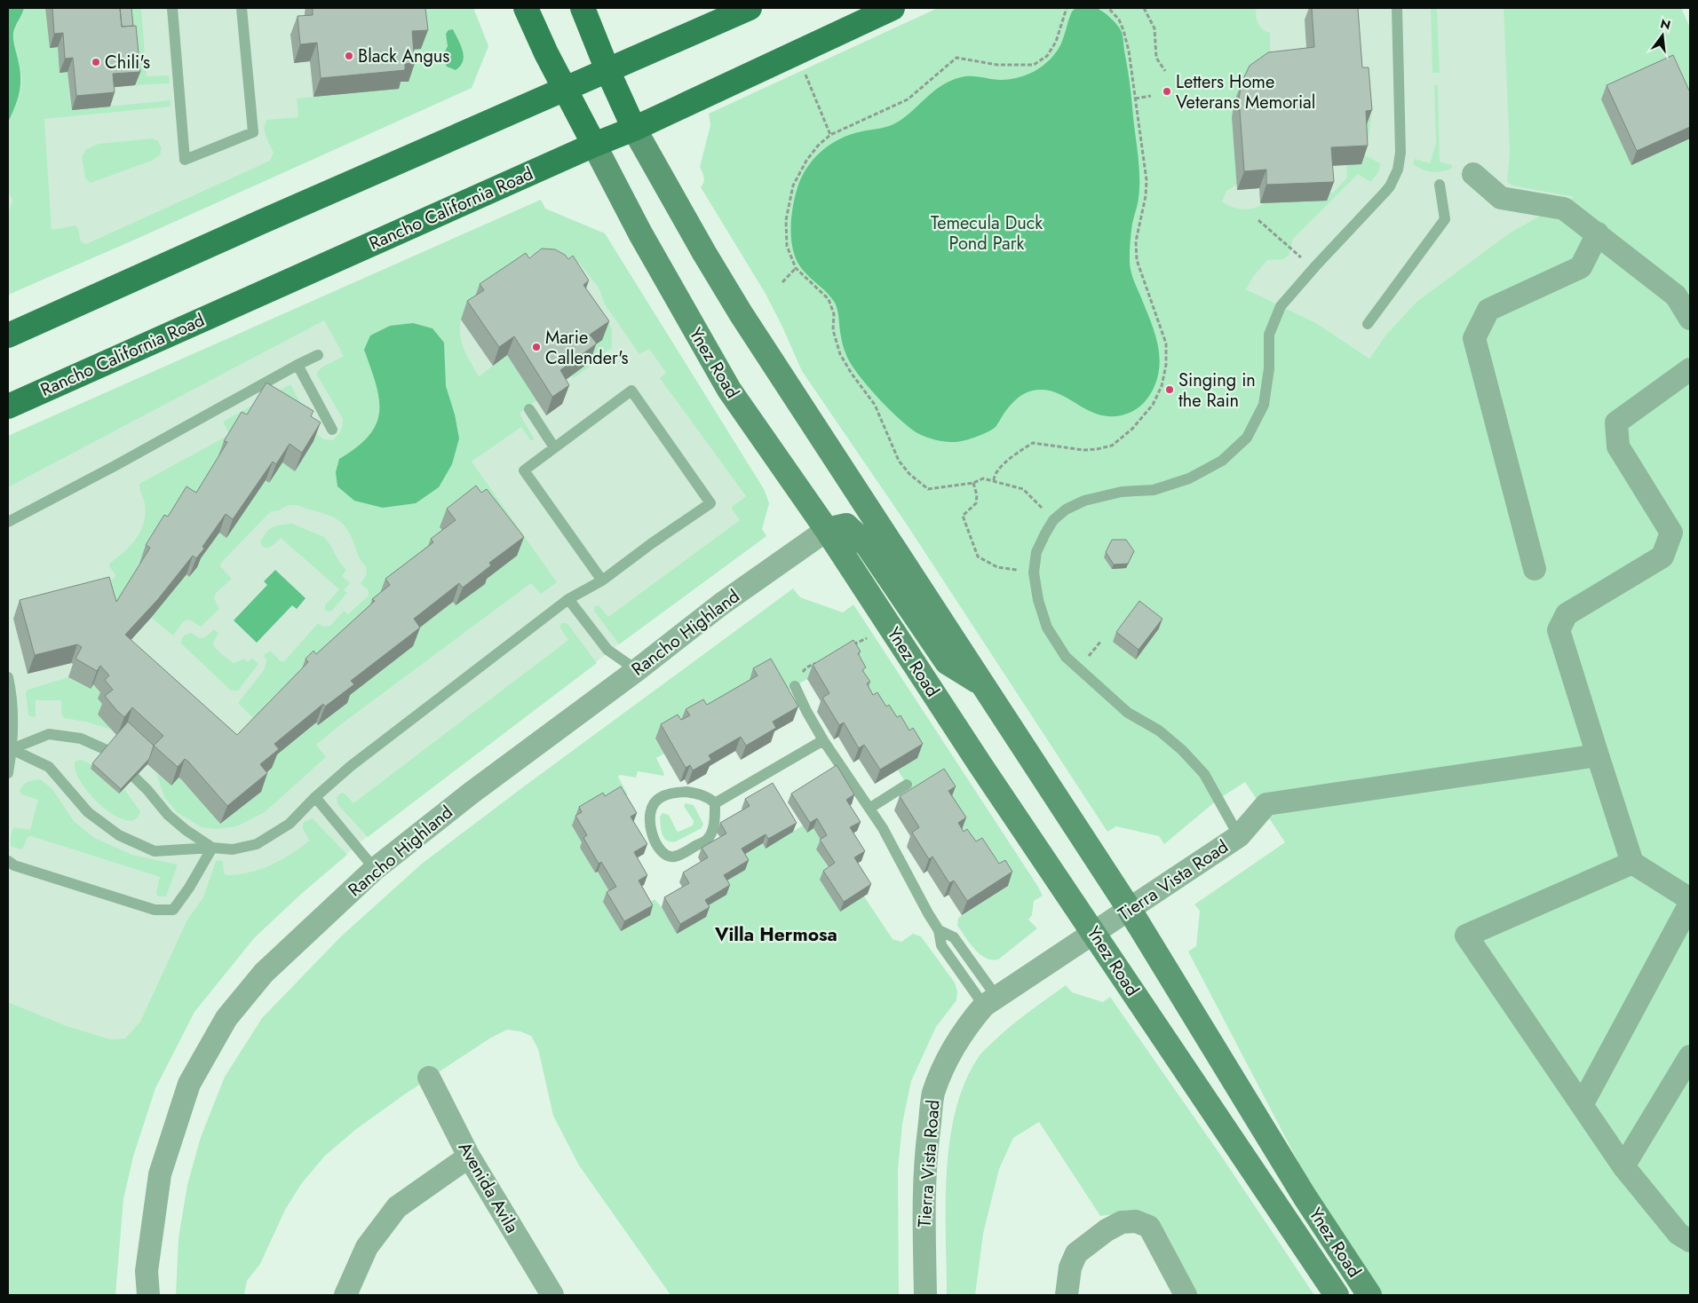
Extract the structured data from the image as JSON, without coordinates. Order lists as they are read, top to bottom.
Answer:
{
  "streets": {
    "main road": ["Rancho California Road", "Ynez Road"],
    "street": ["Rancho Highland", "Tierra Vista Road", "Avenida Avila"]
  },
  "crossings": [
    ["Rancho California Road", "Ynez Road"],
    ["Ynez Road", "Rancho Highland"],
    ["Ynez Road", "Tierra Vista Road"]
  ],
  "districts": ["Villa Hermosa"],
  "parks": ["Temecula Duck Pond Park"],
  "places": [
    "Black Angus",
    "Chili's",
    "Letters Home Veterans Memorial",
    "Marie Callender's",
    "Singing in the Rain"
  ],
  "north": "top"
}
